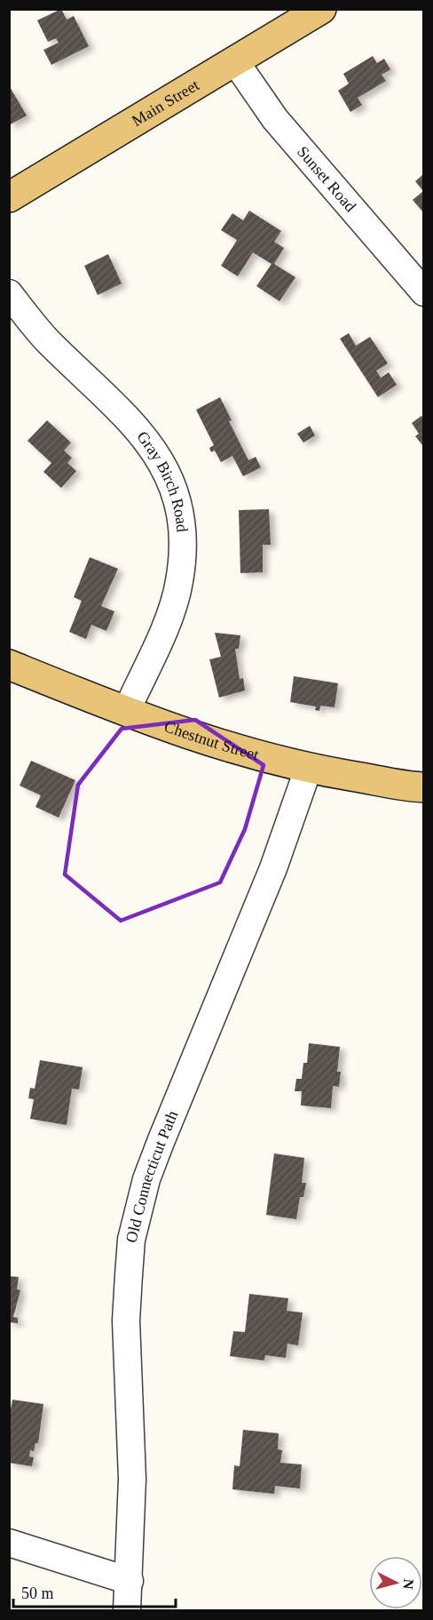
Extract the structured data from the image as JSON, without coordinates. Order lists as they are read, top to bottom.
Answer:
{
  "streets": {
    "main road": ["Main Street", "Chestnut Street"],
    "street": ["Sunset Road", "Gray Birch Road", "Old Connecticut Path"]
  },
  "crossings": [
    ["Main Street", "Sunset Road"],
    ["Gray Birch Road", "Chestnut Street"],
    ["Chestnut Street", "Old Connecticut Path"]
  ],
  "scale_bar": "50 m",
  "north": "right"
}
